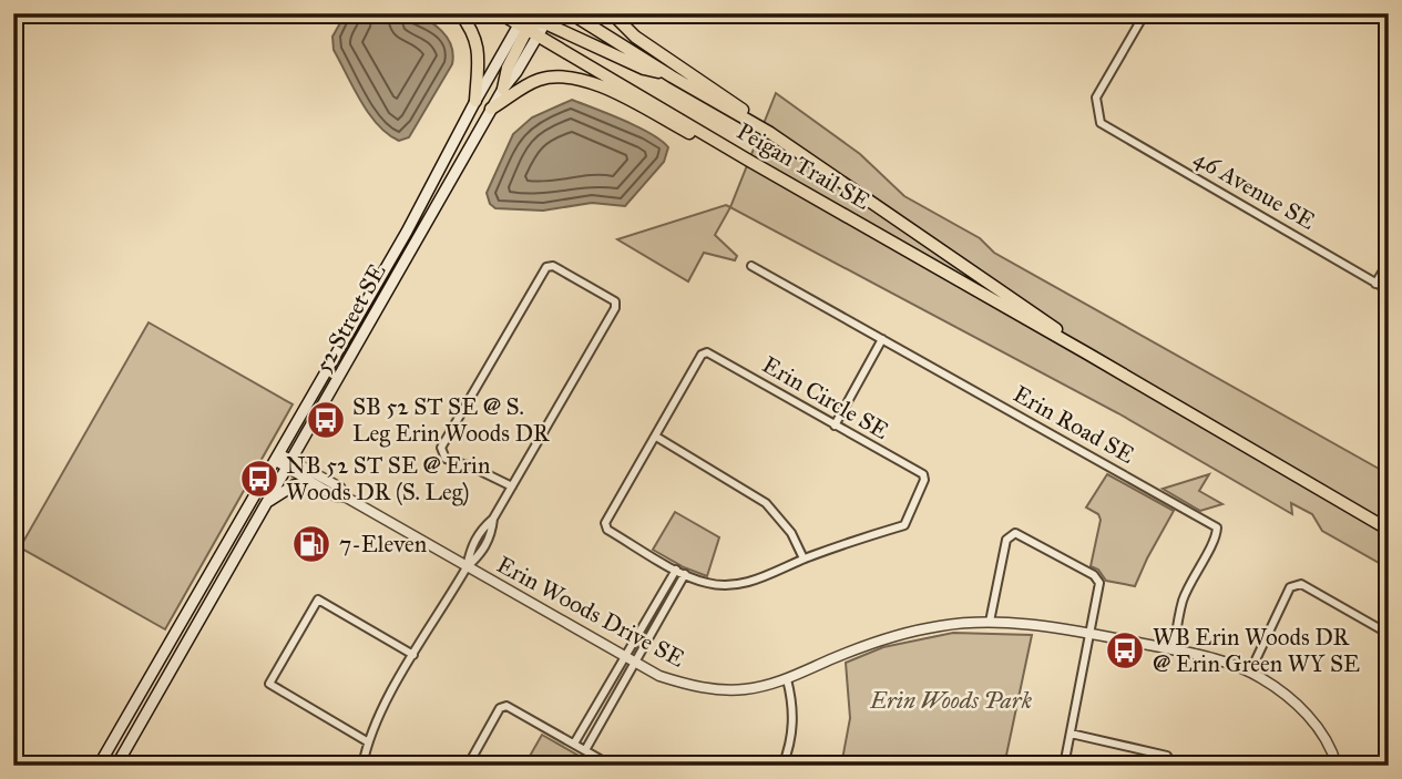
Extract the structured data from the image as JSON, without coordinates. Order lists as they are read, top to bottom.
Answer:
{
  "streets": {
    "main road": ["Peigan Trail SE", "52 Street SE"],
    "street": [
      "46 Avenue SE",
      "Erin Circle SE",
      "Erin Road SE",
      "Erin Woods Drive SE"
    ]
  },
  "crossings": [
    ["Peigan Trail SE", "52 Street SE"],
    ["52 Street SE", "Erin Woods Drive SE"],
    ["Erin Road SE", "Erin Woods Drive SE"]
  ],
  "parks": ["Erin Woods Park"],
  "places": {
    "bus stop": ["SB 52 ST SE @ S. Leg Erin Woods DR", "NB 52 ST SE @ Erin Woods DR (S. Leg)", "WB Erin Woods DR @ Erin Green WY SE"],
    "fuel station": ["7-Eleven"]
  }
}
